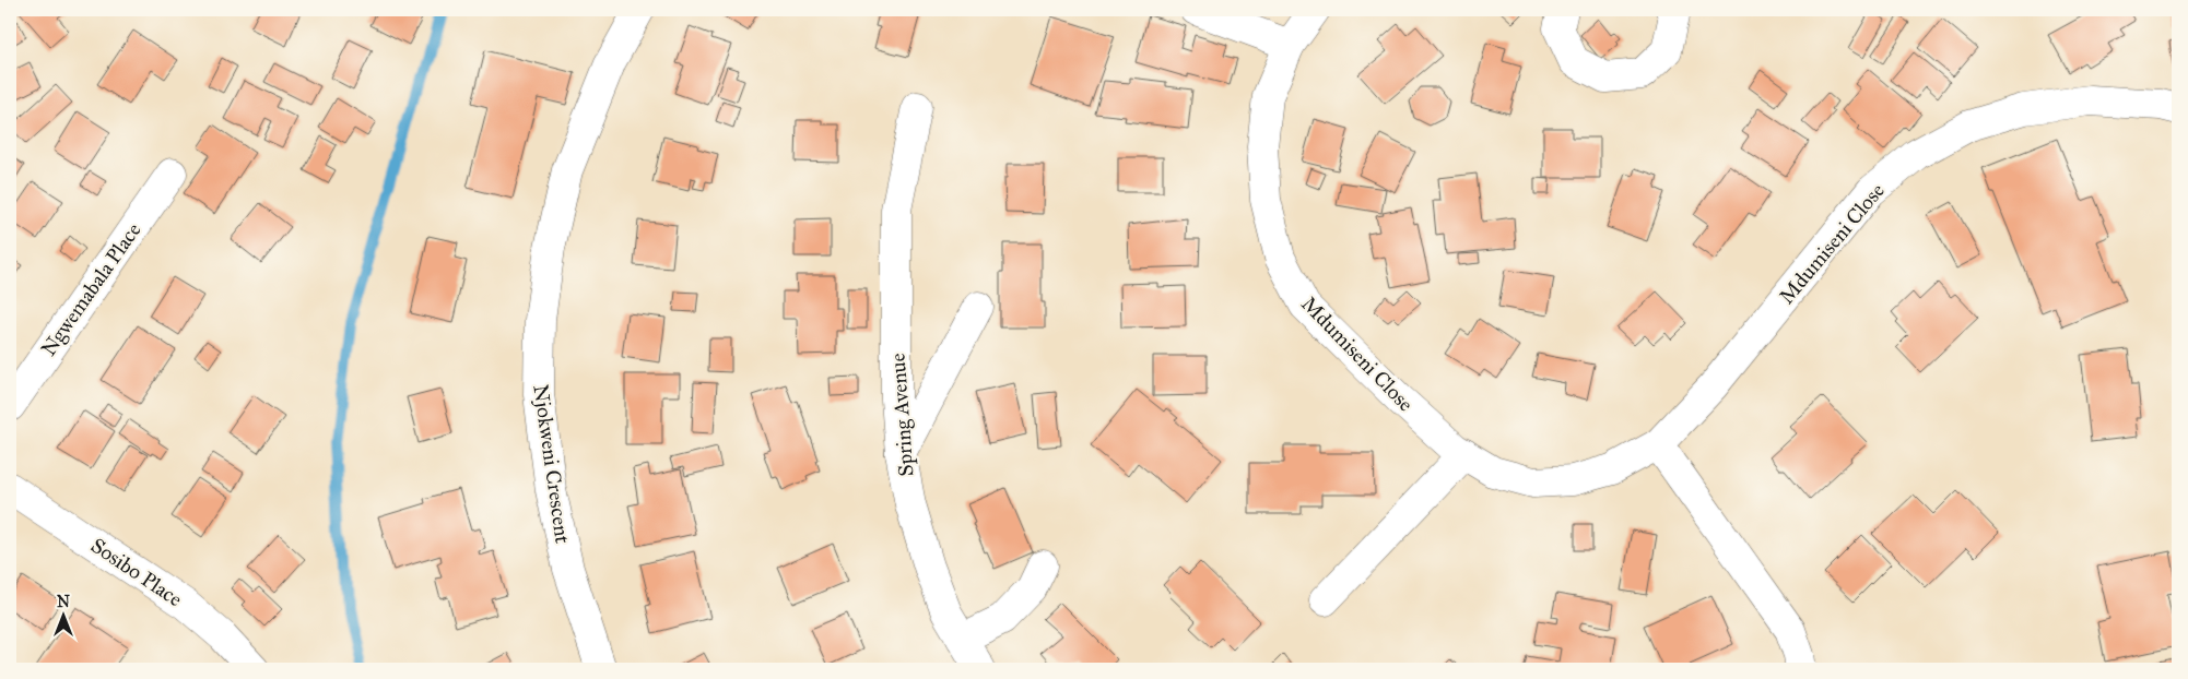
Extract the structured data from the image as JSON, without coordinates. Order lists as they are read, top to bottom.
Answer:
{
  "streets": {
    "street": [
      "Mdumiseni Close",
      "Ngwemabala Place",
      "Spring Avenue",
      "Njokweni Crescent",
      "Sosibo Place"
    ]
  },
  "north": "top"
}
